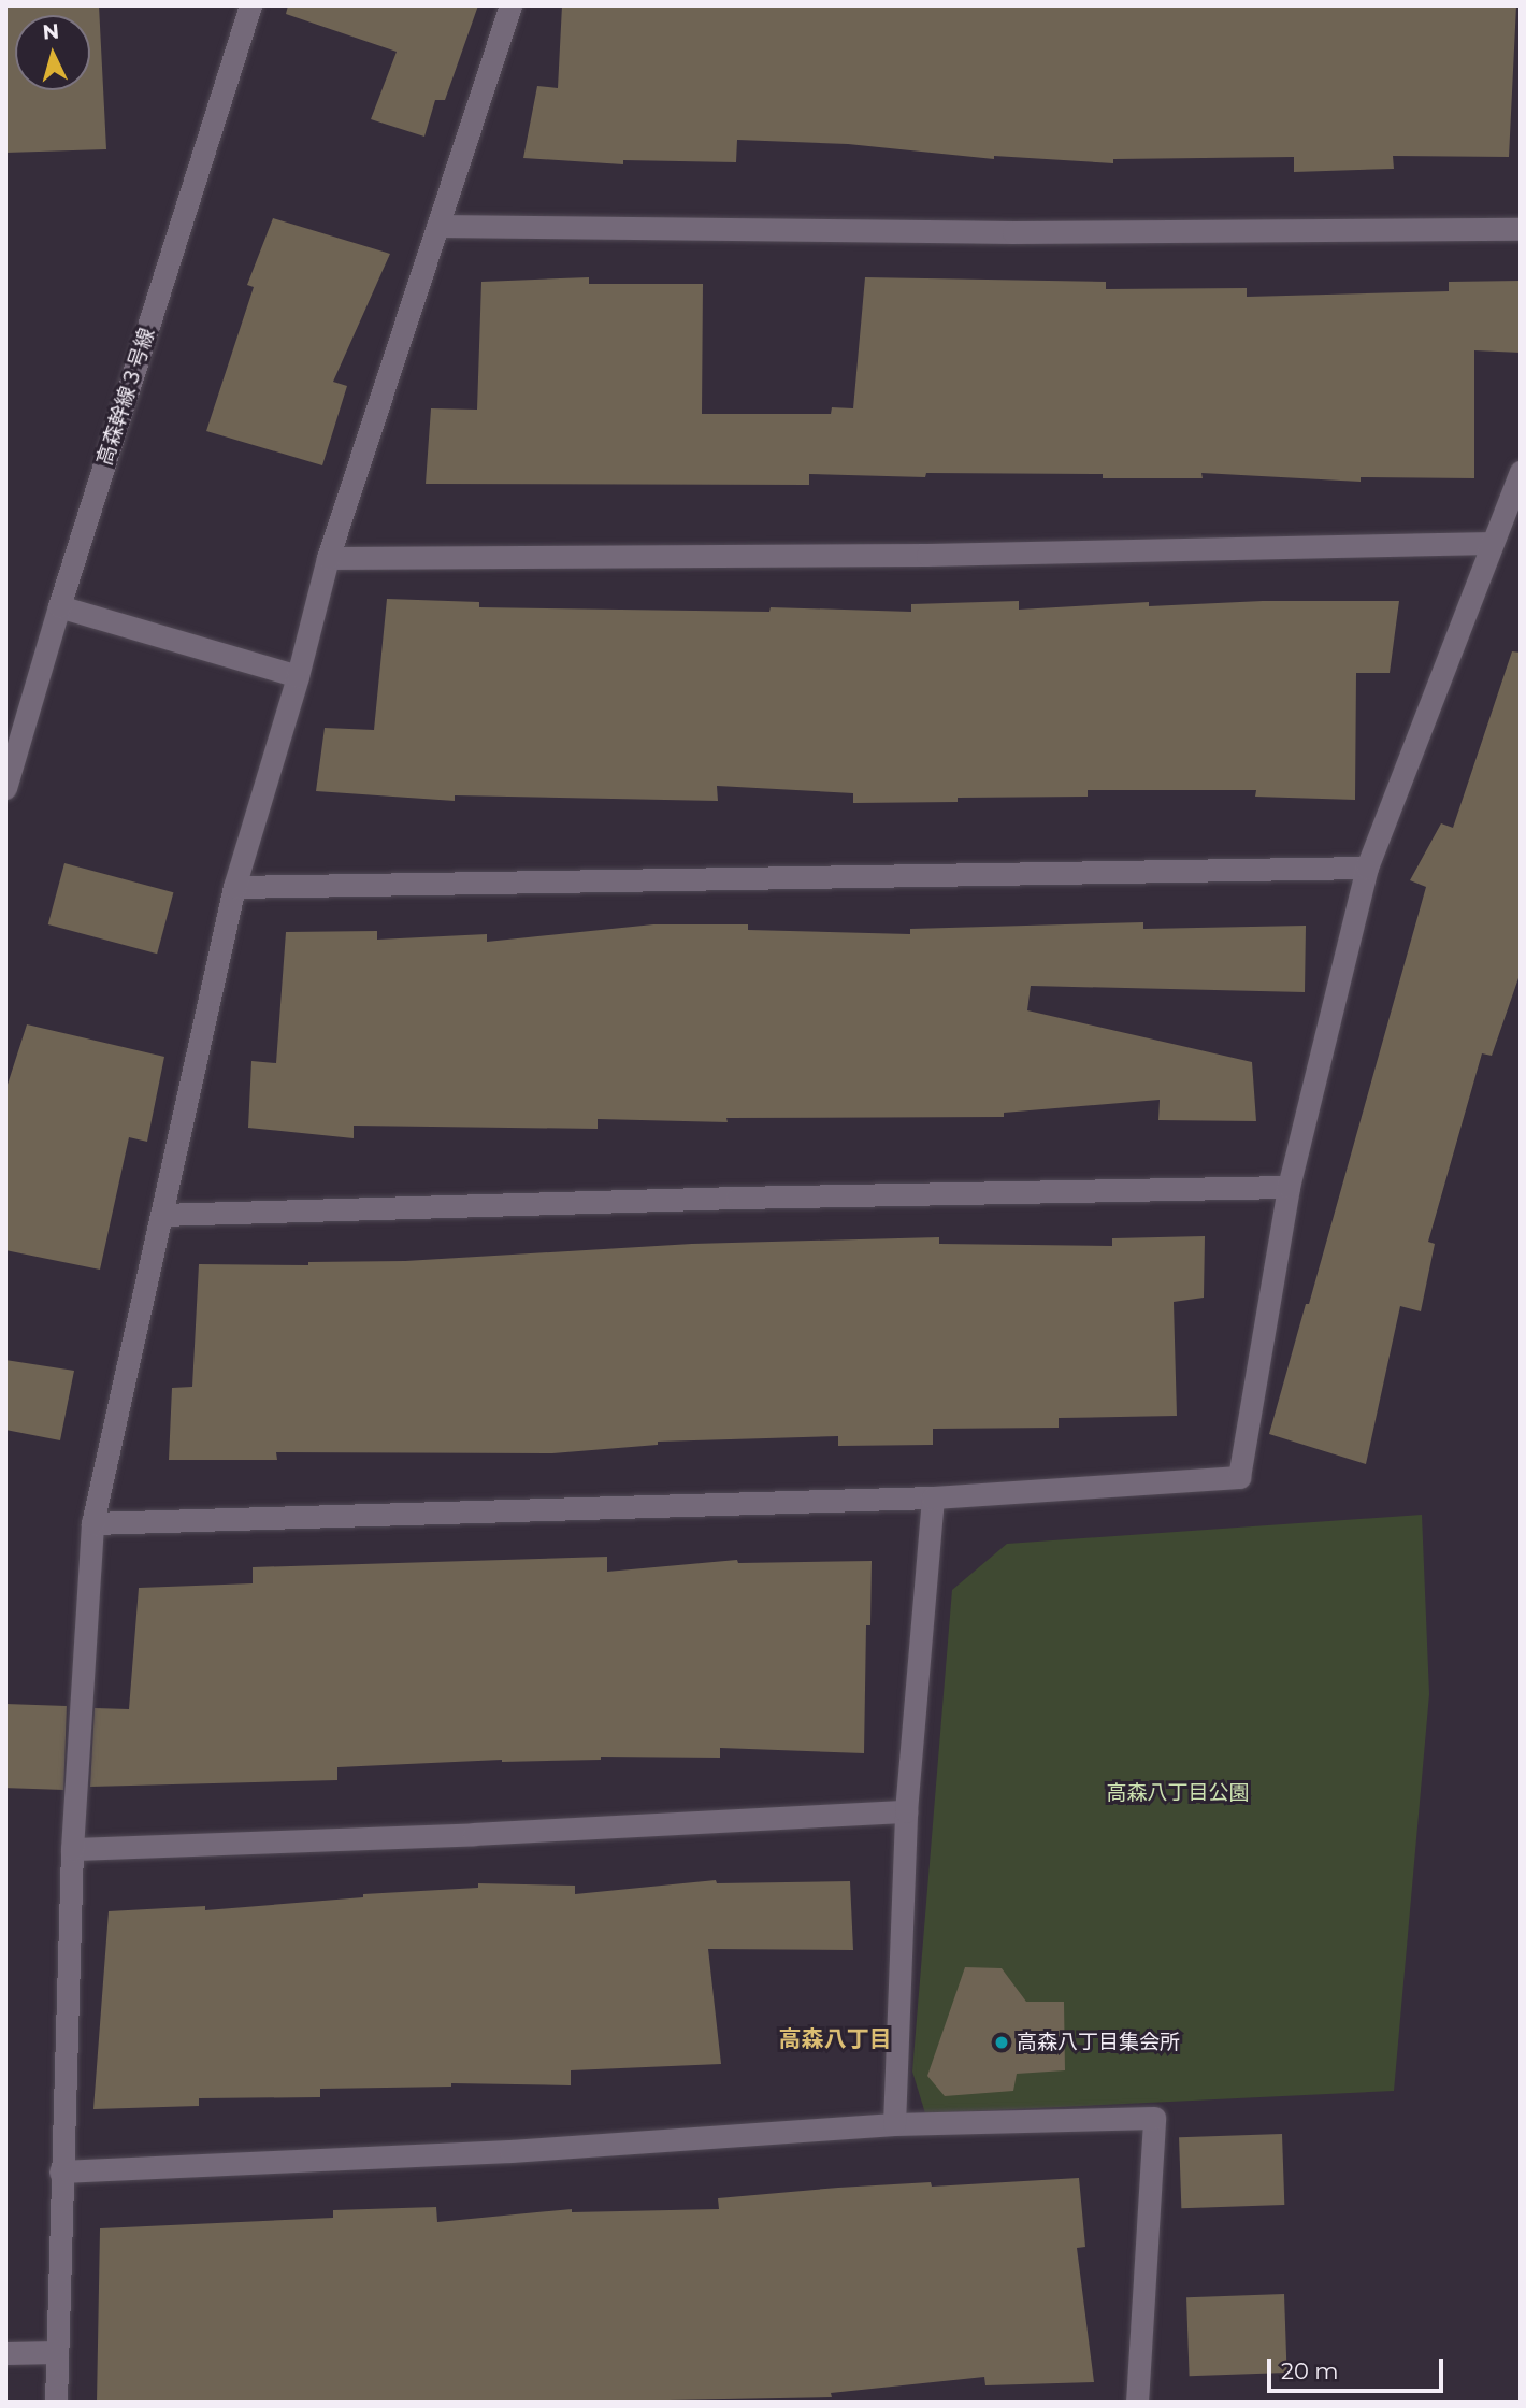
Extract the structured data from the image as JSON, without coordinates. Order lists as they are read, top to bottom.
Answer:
{
  "streets": {
    "street": ["高森幹線３号線"]
  },
  "districts": ["高森八丁目"],
  "parks": ["高森八丁目公園"],
  "places": ["高森八丁目集会所"],
  "scale_bar": "20 m",
  "north": "top"
}
